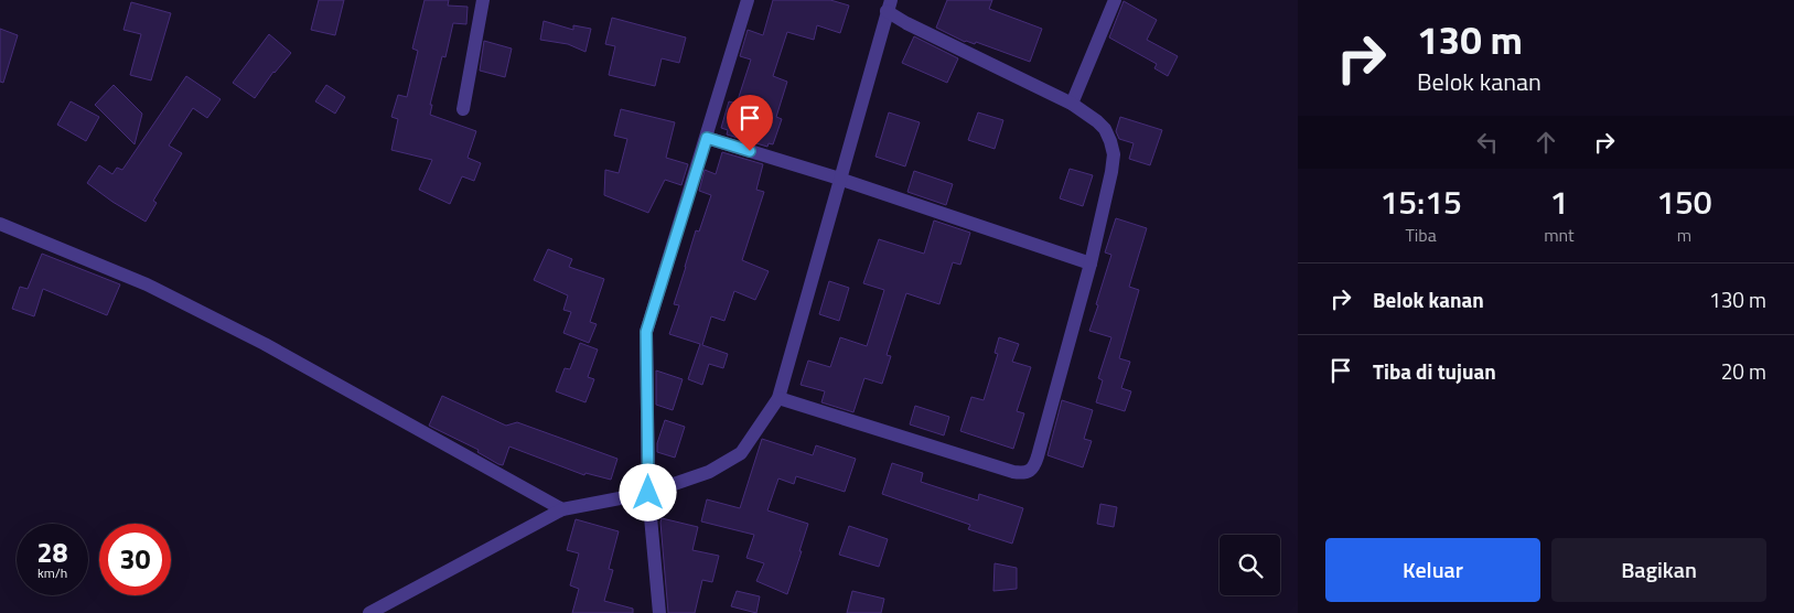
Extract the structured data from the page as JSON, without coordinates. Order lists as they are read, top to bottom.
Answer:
{
  "page": {
    "turn": ["130 m", "Belok kanan"],
    "eta": [
      "15:15",
      "Tiba",
      "1",
      "mnt",
      "150",
      "m"
    ],
    "list": [
      {
        "name": "Belok kanan",
        "value": "130 m"
      },
      {
        "name": "Tiba di tujuan",
        "value": "20 m"
      }
    ],
    "speed": "28 km/h",
    "limit": "30",
    "buttons": ["Keluar", "Bagikan"]
  }
}
